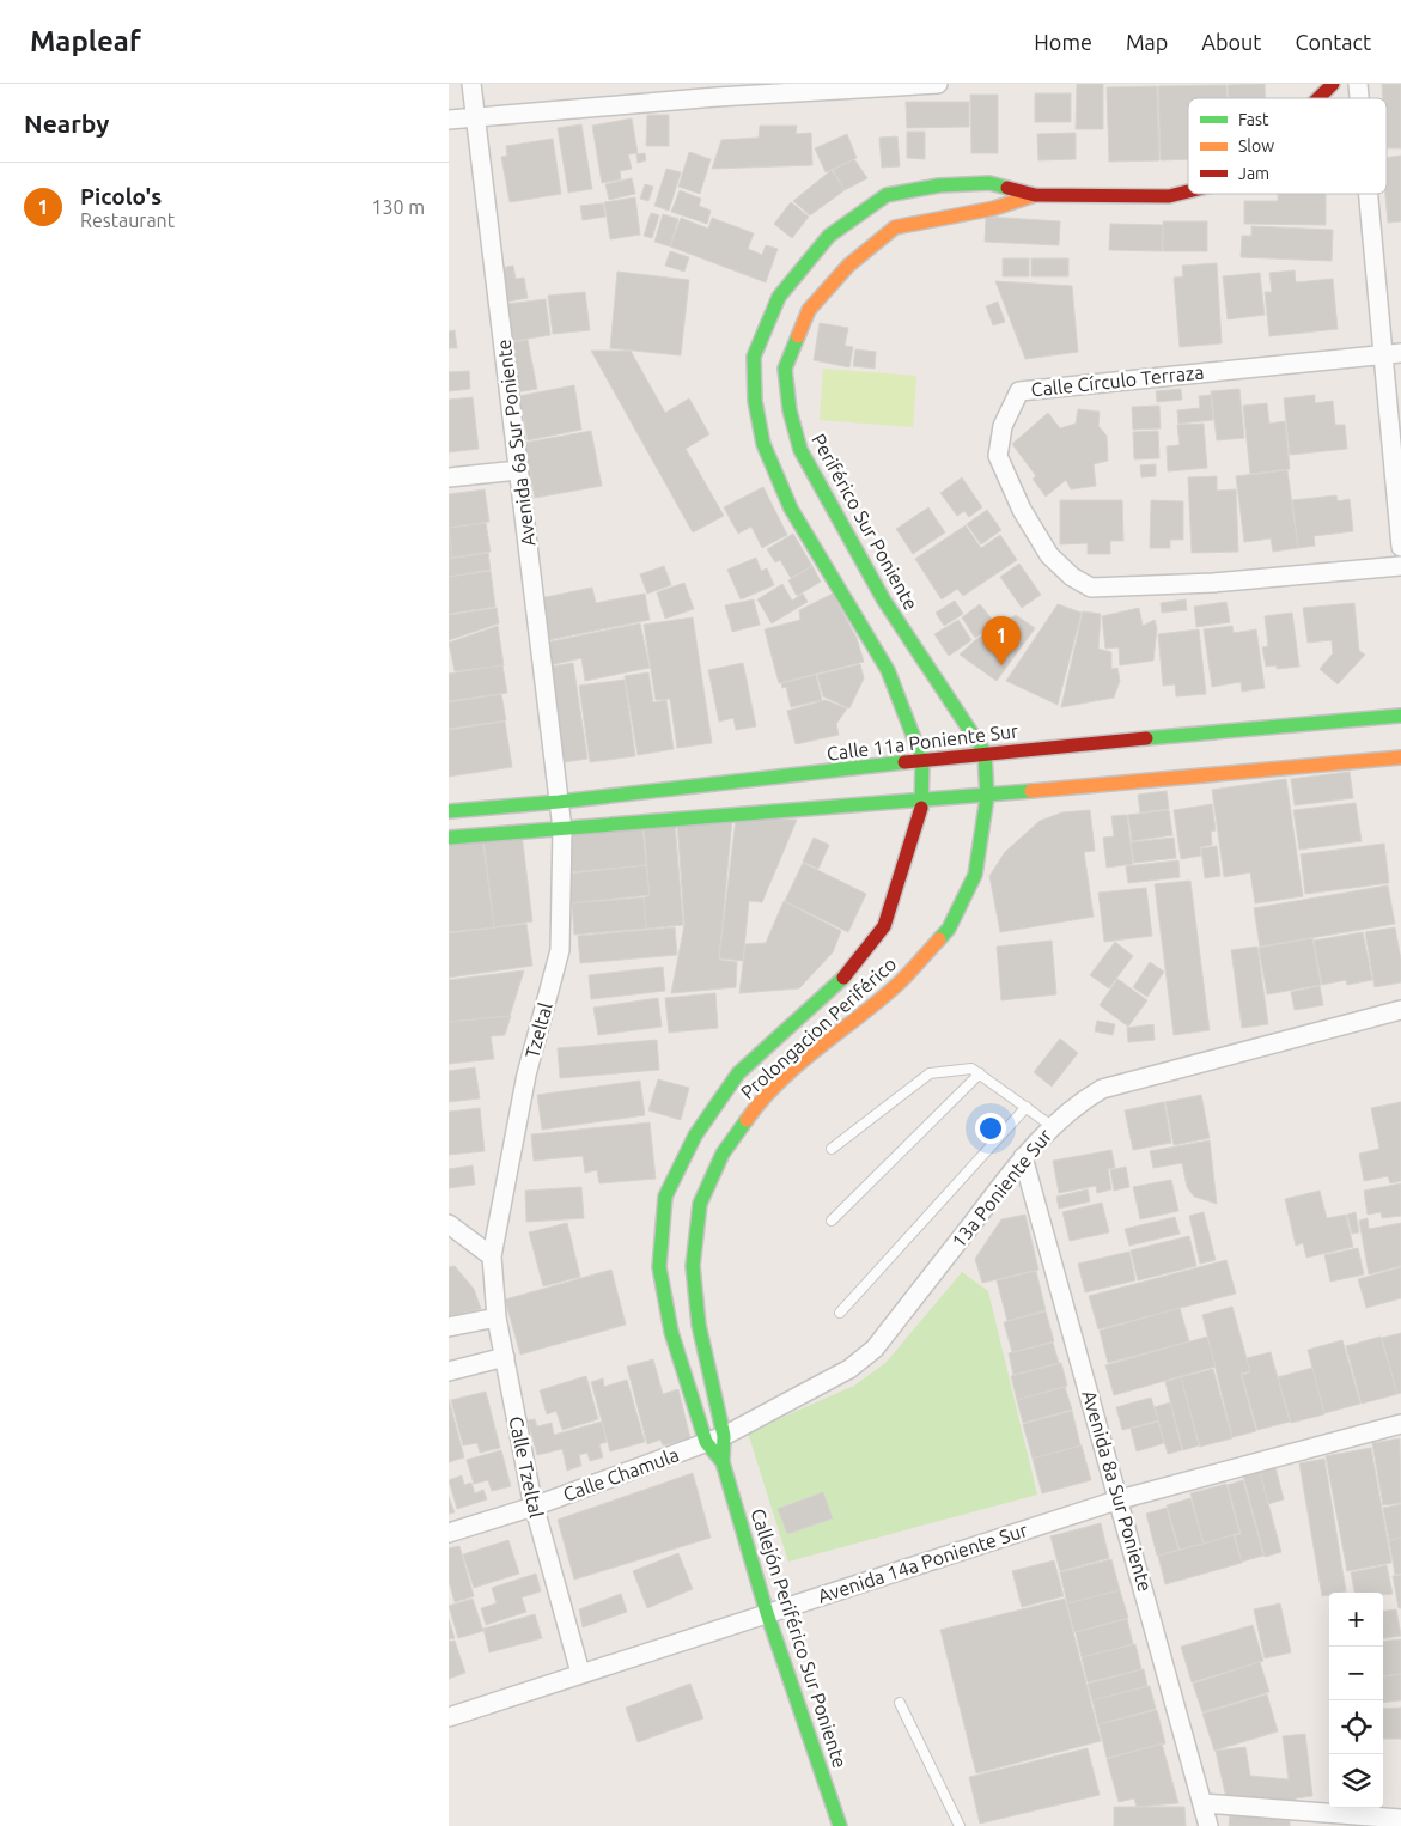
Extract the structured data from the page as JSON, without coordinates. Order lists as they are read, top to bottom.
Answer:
{
  "streets": {
    "main road": [
      "Periférico Sur Poniente",
      "Calle 11a Poniente Sur",
      "Prolongacion Periférico",
      "Callejón Periférico Sur Poniente"
    ],
    "street": [
      "Calle Círculo Terraza",
      "Avenida 6a Sur Poniente",
      "Tzeltal",
      "13a Poniente Sur",
      "Calle Tzeltal",
      "Calle Chamula",
      "Avenida 8a Sur Poniente",
      "Avenida 14a Poniente Sur"
    ]
  },
  "crossings": [
    ["Avenida 6a Sur Poniente", "Calle 11a Poniente Sur"],
    ["Avenida 6a Sur Poniente", "Tzeltal"],
    ["Periférico Sur Poniente", "Calle 11a Poniente Sur"],
    ["Calle 11a Poniente Sur", "Tzeltal"],
    ["Calle 11a Poniente Sur", "Callejón Periférico Sur Poniente"],
    ["Prolongacion Periférico", "13a Poniente Sur"],
    ["Prolongacion Periférico", "Calle Chamula"],
    ["Prolongacion Periférico", "Callejón Periférico Sur Poniente"],
    ["Tzeltal", "Calle Tzeltal"],
    ["13a Poniente Sur", "Calle Chamula"],
    ["13a Poniente Sur", "Avenida 8a Sur Poniente"],
    ["13a Poniente Sur", "Callejón Periférico Sur Poniente"],
    ["Calle Tzeltal", "Calle Chamula"],
    ["Calle Tzeltal", "Avenida 14a Poniente Sur"],
    ["Calle Chamula", "Callejón Periférico Sur Poniente"],
    ["Avenida 8a Sur Poniente", "Avenida 14a Poniente Sur"],
    ["Avenida 14a Poniente Sur", "Callejón Periférico Sur Poniente"]
  ],
  "legend": ["Fast", "Slow", "Jam"],
  "page": {
    "header": "Mapleaf",
    "nav": [
      "Home",
      "Map",
      "About",
      "Contact"
    ],
    "heading": "Nearby",
    "list": [
      {
        "mark": "1",
        "name": "Picolo's",
        "note": "Restaurant",
        "value": "130 m"
      }
    ],
    "pins": "1",
    "map_buttons": ["+", "−"]
  }
}
